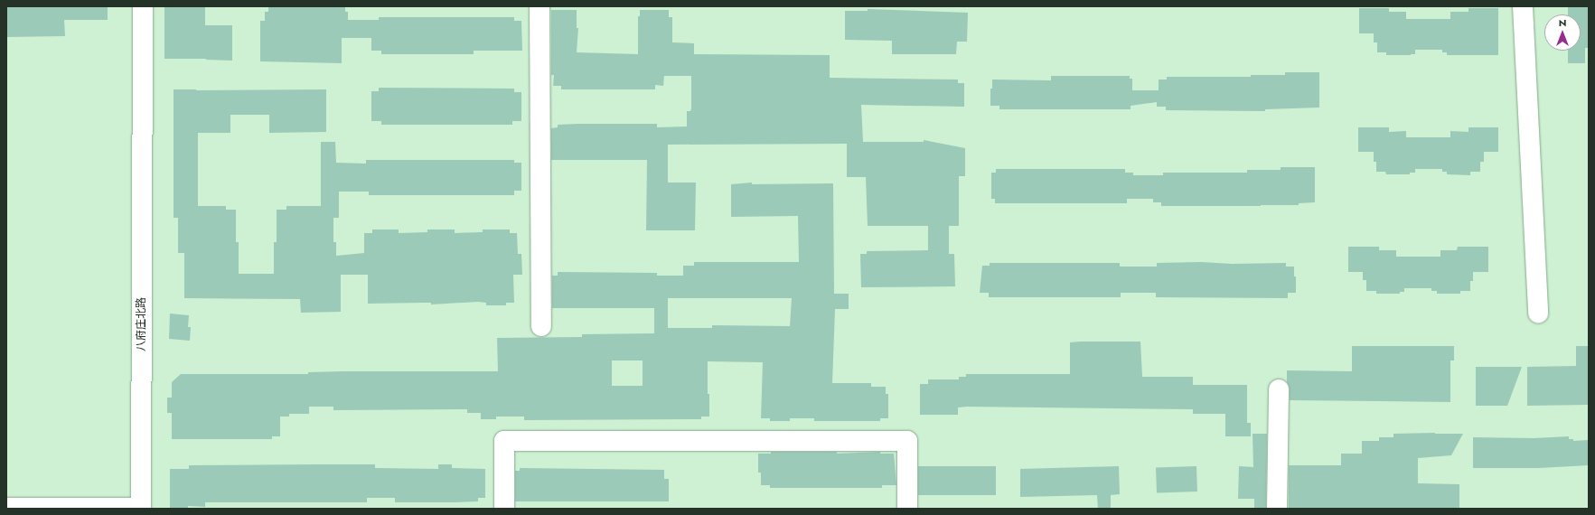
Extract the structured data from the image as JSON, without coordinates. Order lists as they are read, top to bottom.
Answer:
{
  "streets": {
    "street": ["八府庄北路"]
  },
  "north": "top"
}
